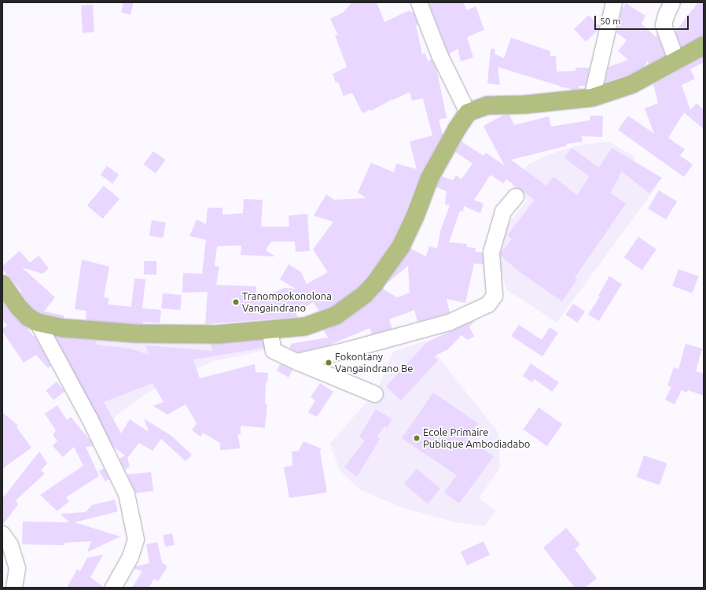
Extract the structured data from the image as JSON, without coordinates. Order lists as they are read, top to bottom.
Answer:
{
  "places": ["Tranompokonolona Vangaindrano", "Fokontany Vangaindrano Be", "Ecole Primaire Publique Ambodiadabo"],
  "scale_bar": "50 m"
}
